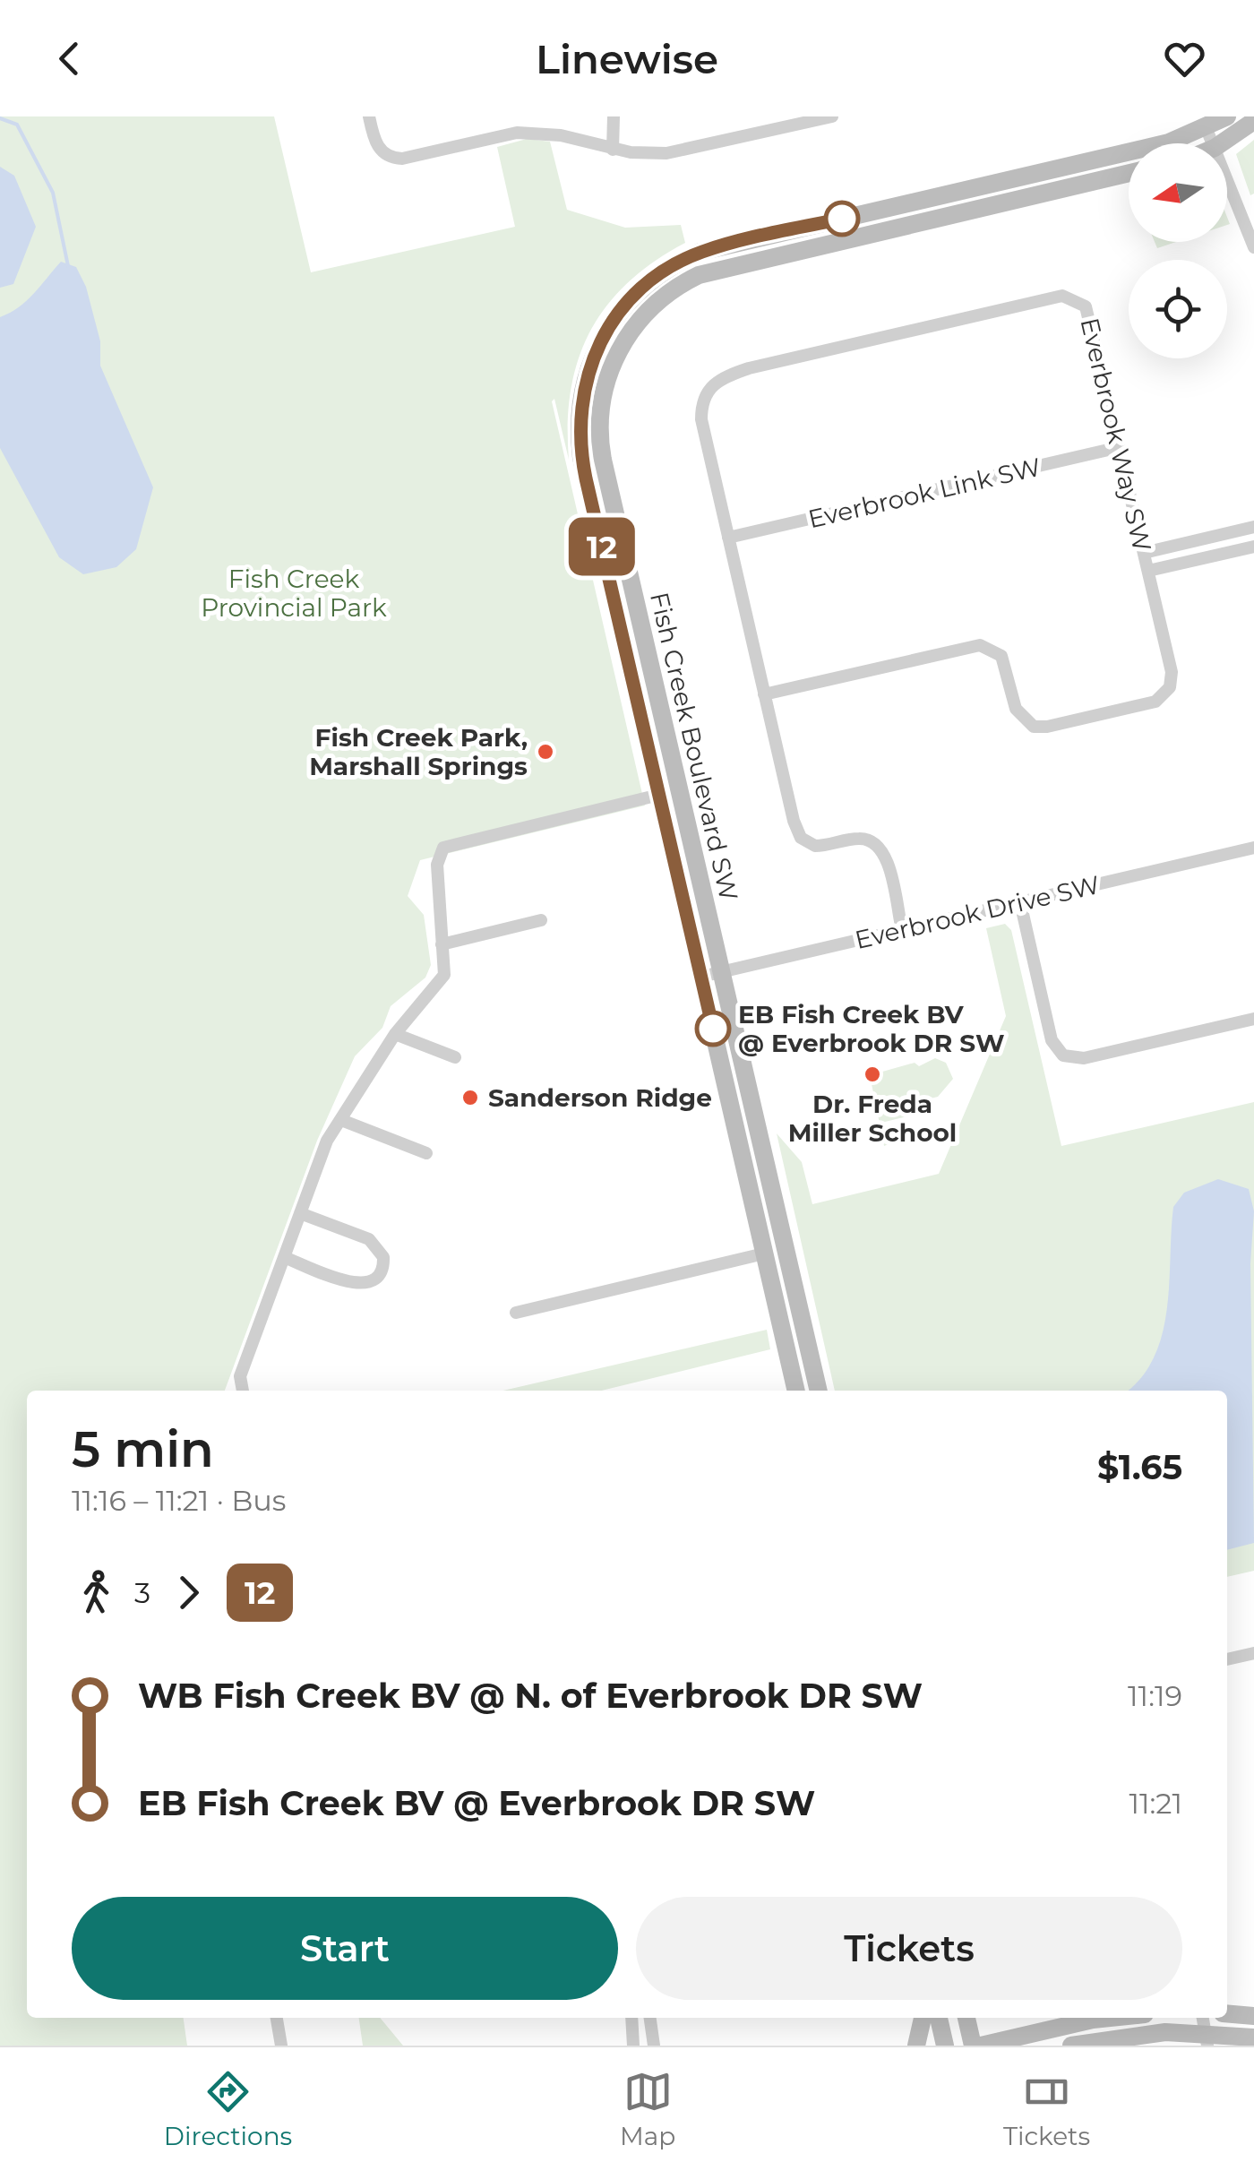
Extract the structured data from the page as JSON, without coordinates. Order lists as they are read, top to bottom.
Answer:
{
  "streets": {
    "main road": ["Fish Creek Boulevard SW"],
    "street": ["Everbrook Way SW", "Everbrook Link SW", "Everbrook Drive SW"]
  },
  "crossings": [
    ["Everbrook Way SW", "Everbrook Link SW"],
    ["Everbrook Way SW", "Everbrook Drive SW"],
    ["Fish Creek Boulevard SW", "Everbrook Drive SW"]
  ],
  "parks": ["Fish Creek Provincial Park"],
  "places": [
    "Fish Creek Park, Marshall Springs",
    "EB Fish Creek BV @ Everbrook DR SW",
    "Dr. Freda Miller School",
    "Sanderson Ridge"
  ],
  "lines": ["bus line 12"],
  "north": "left",
  "page": {
    "header": "Linewise",
    "on_map": "12",
    "heading": ["5 min", "11:16 – 11:21 · Bus", "$1.65"],
    "legs": ["3", "12"],
    "list": [
      {
        "name": "WB Fish Creek BV @ N. of Everbrook DR SW",
        "value": "11:19"
      },
      {
        "name": "EB Fish Creek BV @ Everbrook DR SW",
        "value": "11:21"
      }
    ],
    "buttons": ["Start", "Tickets"],
    "tabs": ["Directions", "Map", "Tickets"]
  }
}
